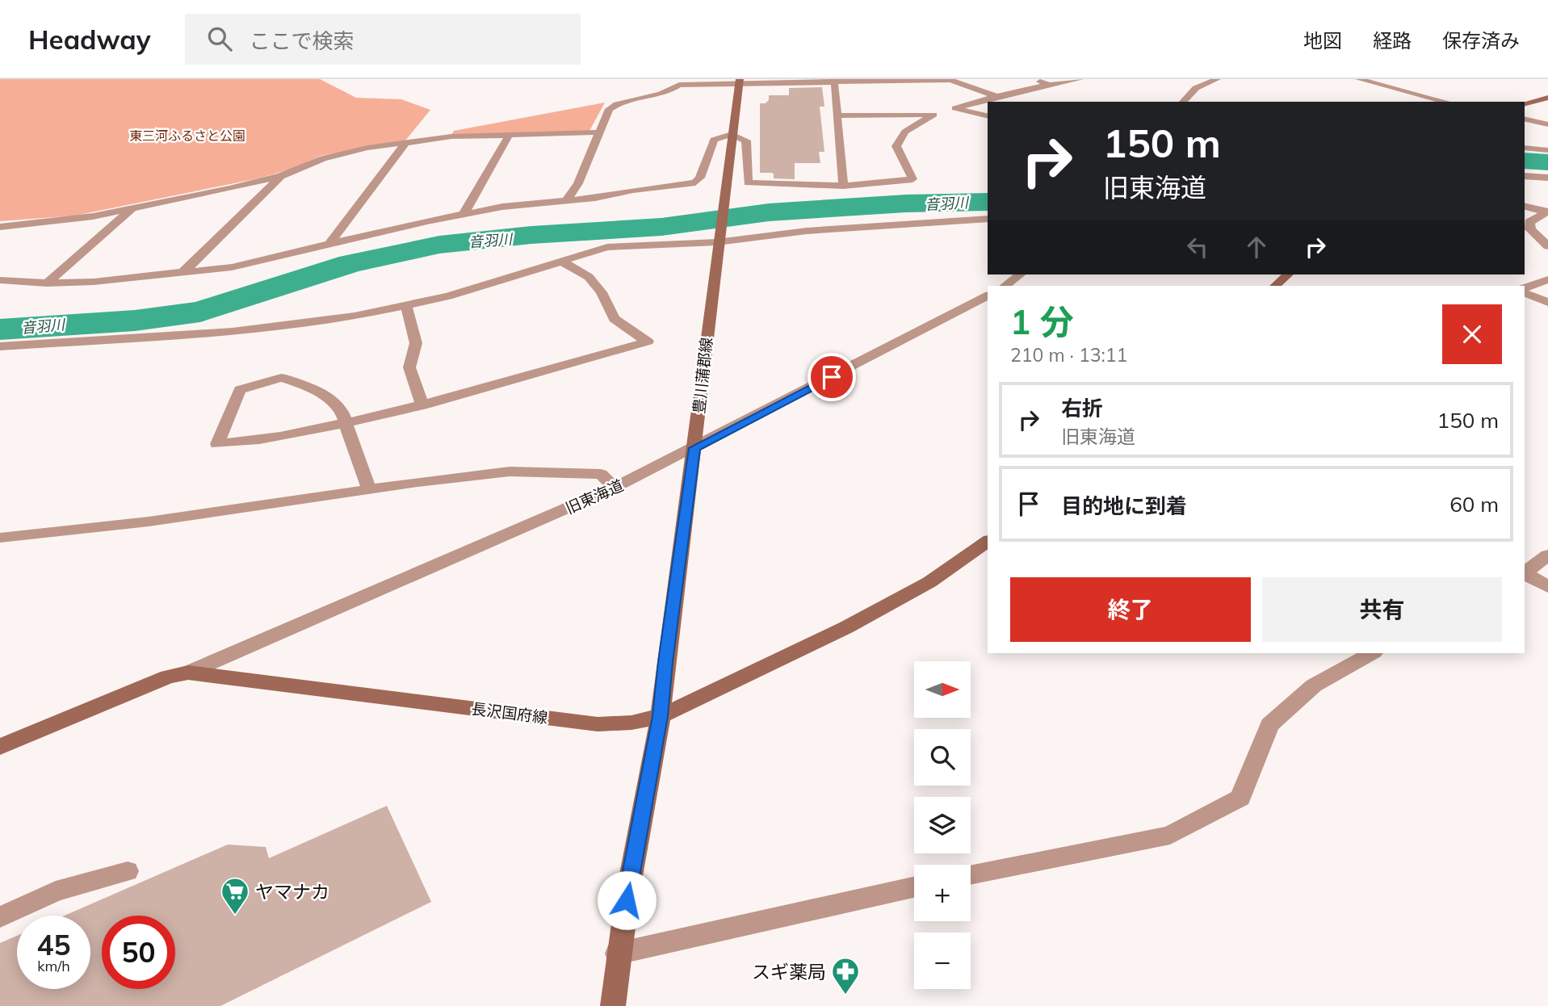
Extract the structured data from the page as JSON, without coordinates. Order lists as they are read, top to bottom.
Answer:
{
  "streets": {
    "main road": ["豊川蒲郡線", "長沢国府線"],
    "street": ["旧東海道"]
  },
  "crossings": [
    ["豊川蒲郡線", "旧東海道"],
    ["豊川蒲郡線", "長沢国府線"],
    ["旧東海道", "長沢国府線"]
  ],
  "water": ["音羽川"],
  "parks": ["東三河ふるさと公園"],
  "places": {
    "supermarket": ["ヤマナカ"],
    "pharmacy": ["スギ薬局"]
  },
  "north": "right",
  "page": {
    "header": "Headway",
    "search": "ここで検索",
    "nav": ["地図", "経路", "保存済み"],
    "turn": ["150 m", "旧東海道"],
    "heading": ["1 分", "210 m · 13:11"],
    "list": [
      {
        "name": "右折",
        "note": "旧東海道",
        "value": "150 m"
      },
      {
        "name": "目的地に到着",
        "value": "60 m"
      }
    ],
    "buttons": ["終了", "共有"],
    "map_buttons": ["+", "−"],
    "speed": "45 km/h",
    "limit": "50"
  }
}
